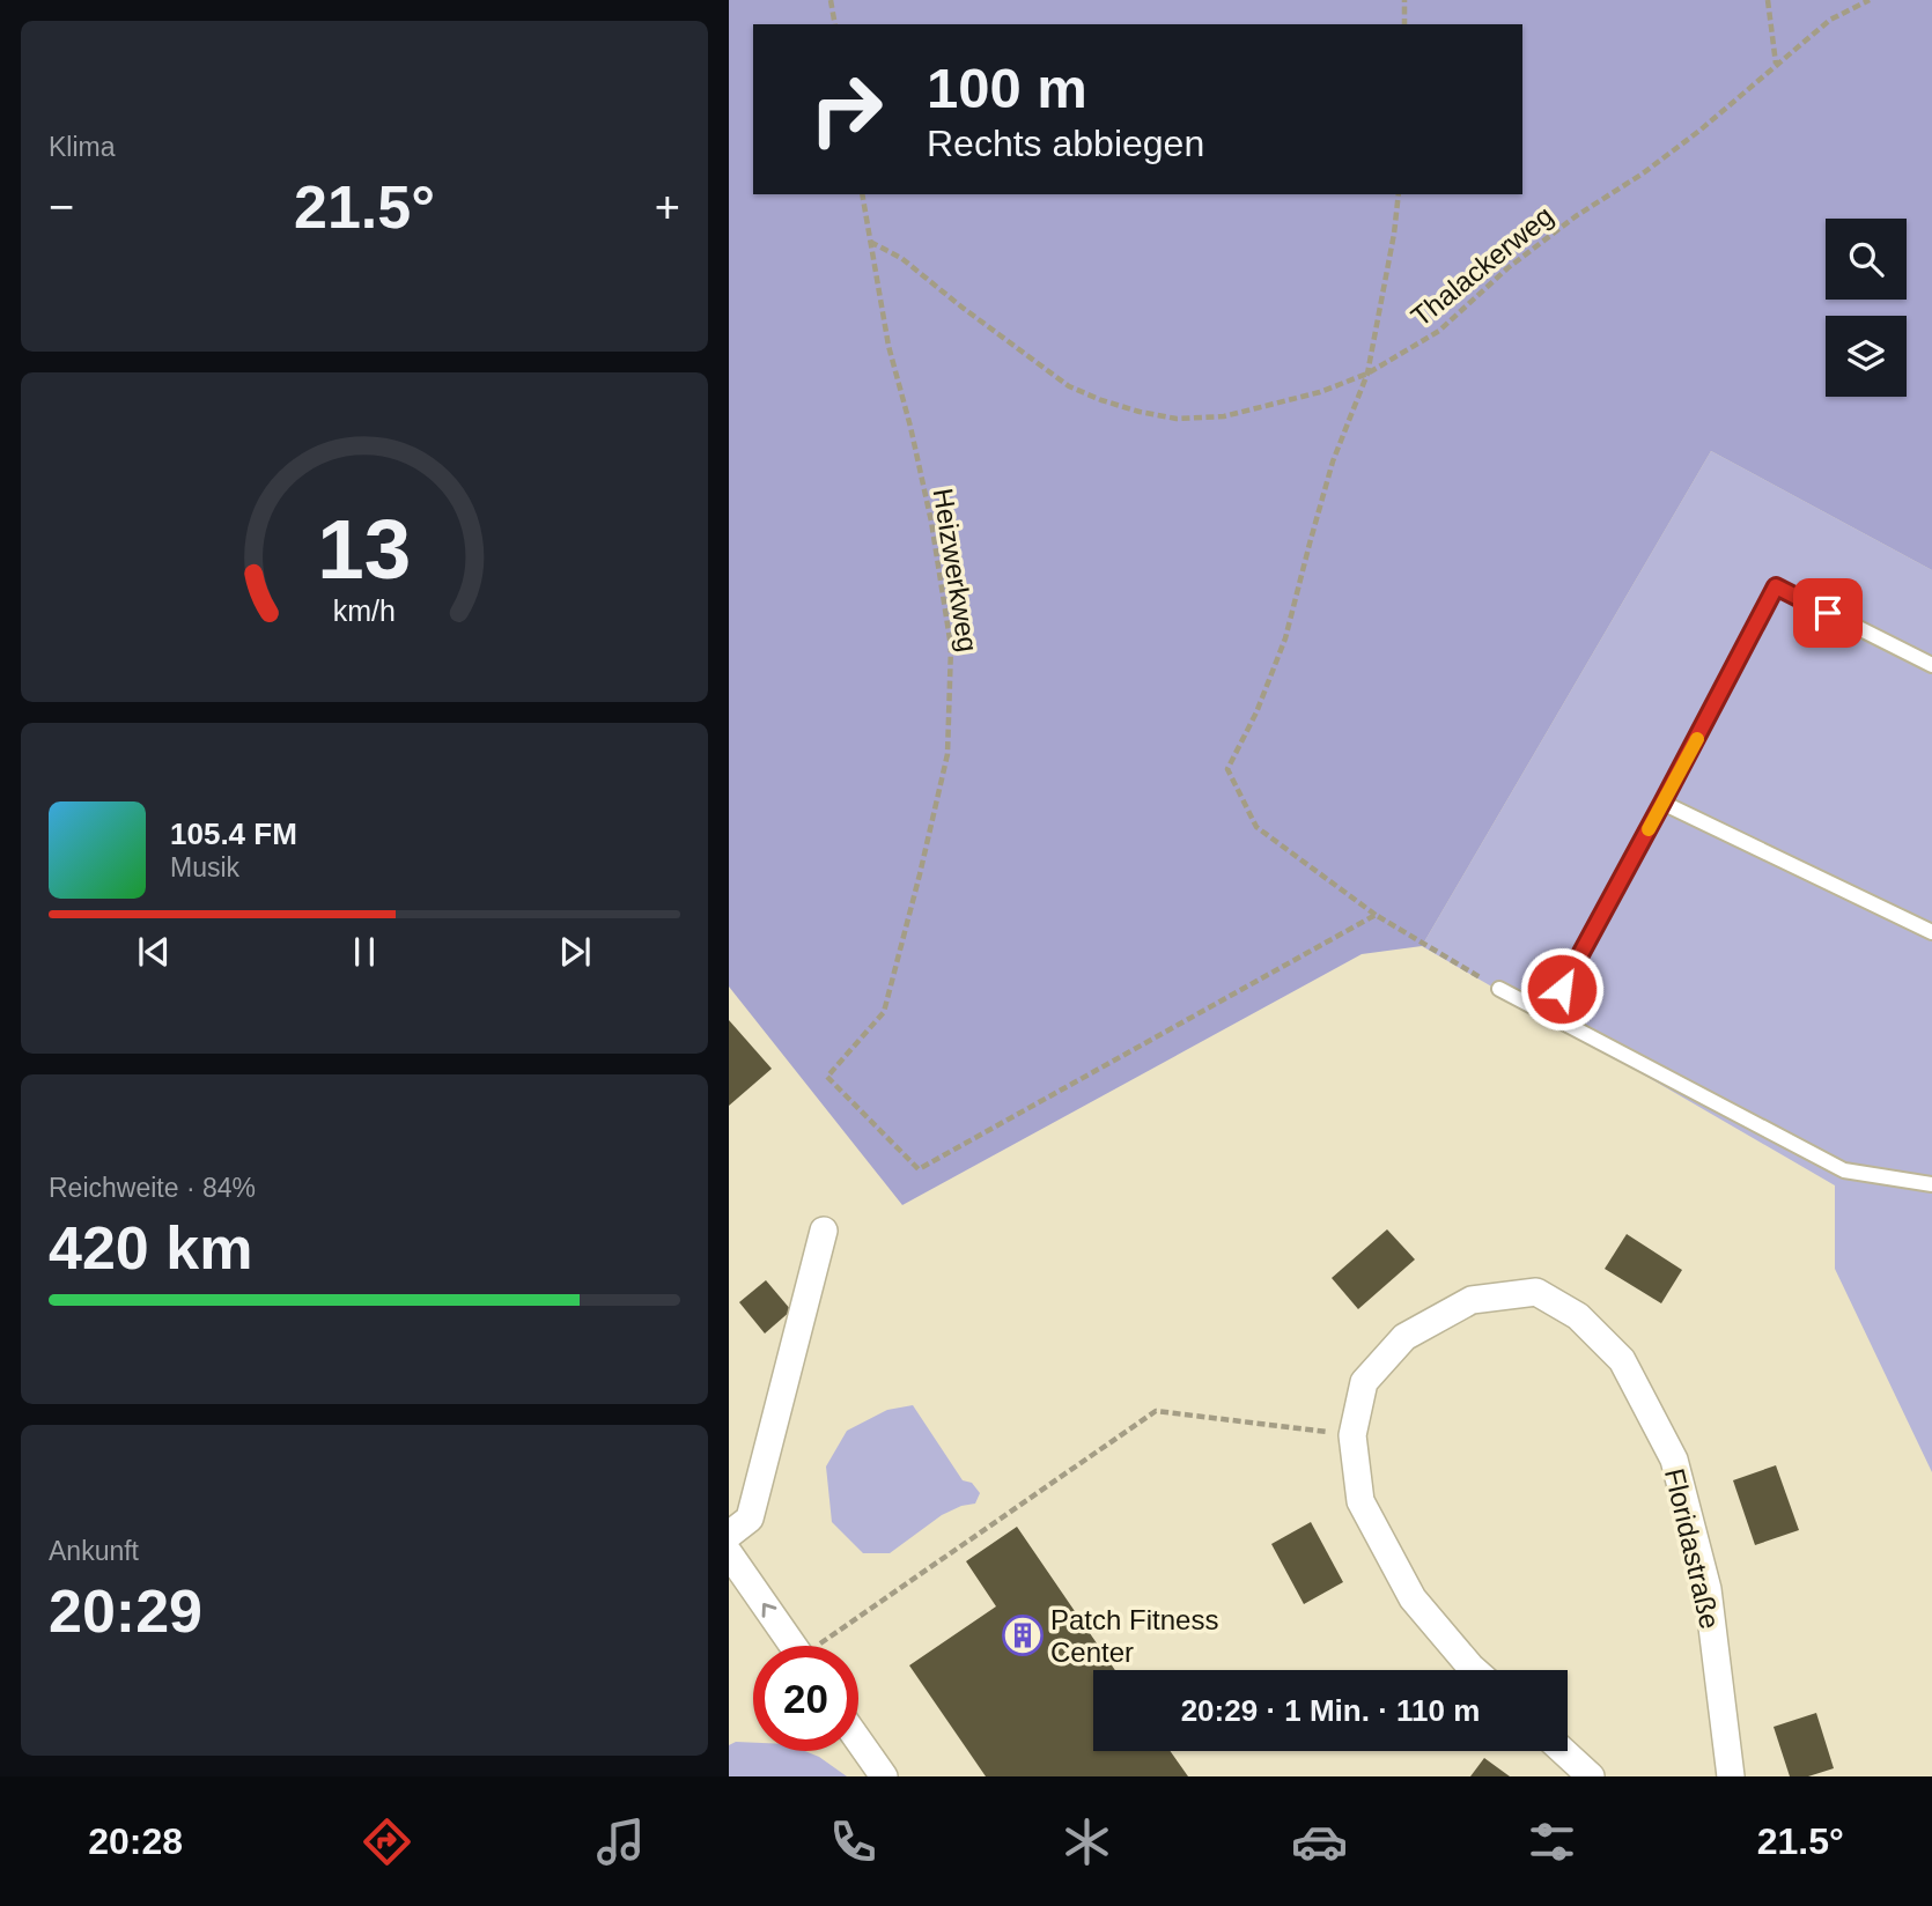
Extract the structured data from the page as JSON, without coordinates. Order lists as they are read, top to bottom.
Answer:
{
  "streets": {
    "street": ["Floridastraße"],
    "path": ["Thalackerweg", "Heizwerkweg"]
  },
  "crossings": [
    ["Thalackerweg", "Heizwerkweg"]
  ],
  "places": {
    "building": ["Patch Fitness Center"]
  },
  "page": {
    "tile": [
      "Klima",
      ["Reichweite · 84%", "420 km"],
      ["Ankunft", "20:29"]
    ],
    "turn": ["100 m", "Rechts abbiegen"],
    "heat": ["−", "21.5°", "+"],
    "song": ["105.4 FM", "Musik"],
    "limit": "20",
    "trip": "20:29 · 1 Min. · 110 m",
    "tabs": ["20:28", "21.5°"],
    "gauge": ["13", "km/h"]
  }
}
